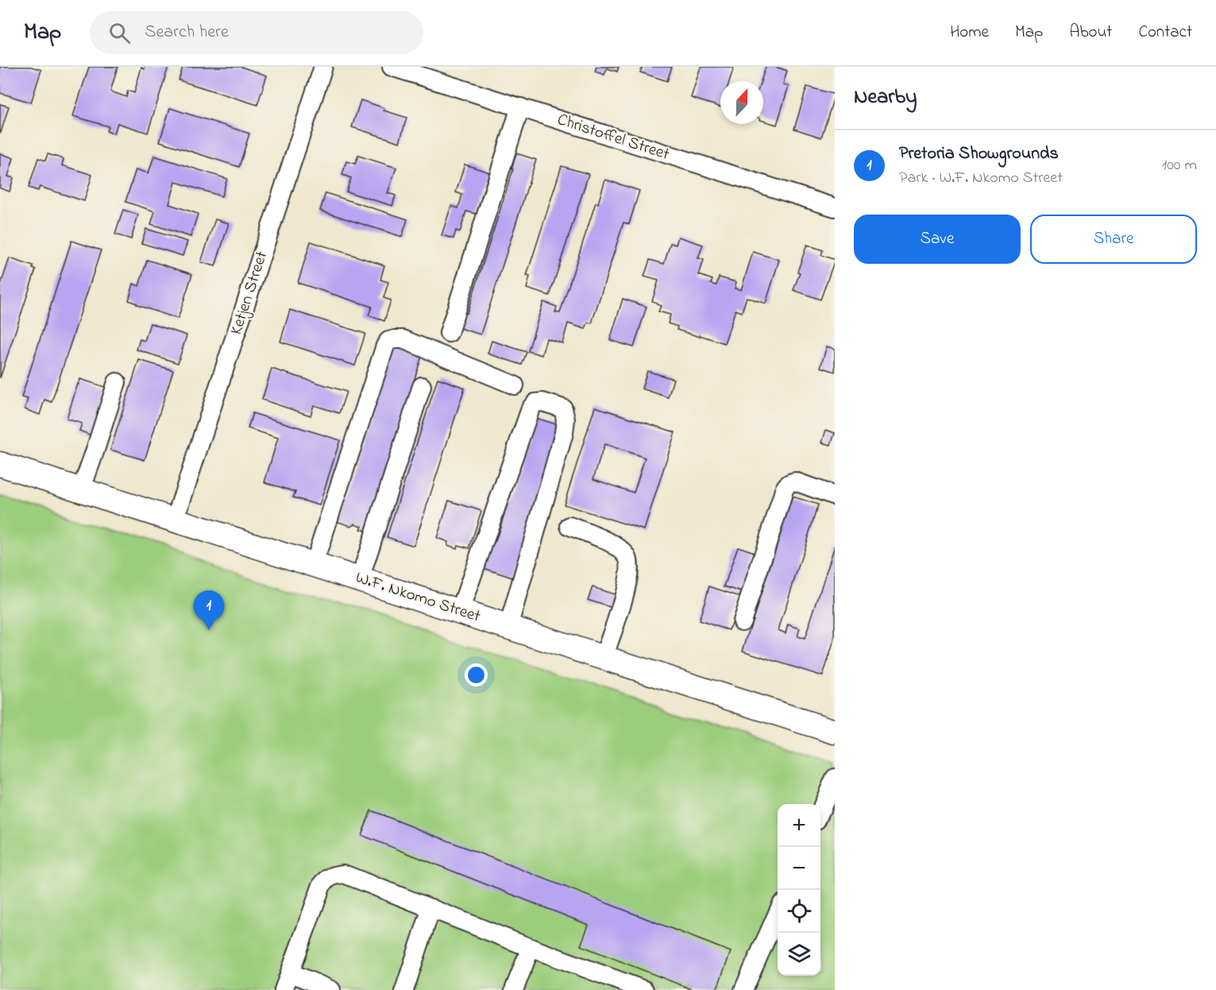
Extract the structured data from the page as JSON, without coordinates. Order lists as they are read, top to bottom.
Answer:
{
  "streets": {
    "main road": ["W.F. Nkomo Street"],
    "street": ["Christoffel Street", "Ketjen Street"]
  },
  "crossings": [
    ["Ketjen Street", "W.F. Nkomo Street"]
  ],
  "north": "top",
  "page": {
    "header": "Map",
    "search": "Search here",
    "nav": [
      "Home",
      "Map",
      "About",
      "Contact"
    ],
    "heading": "Nearby",
    "list": [
      {
        "mark": "1",
        "name": "Pretoria Showgrounds",
        "note": "Park · W.F. Nkomo Street",
        "value": "100 m"
      }
    ],
    "buttons": ["Save", "Share"],
    "pins": "1",
    "map_buttons": ["+", "−"]
  }
}
